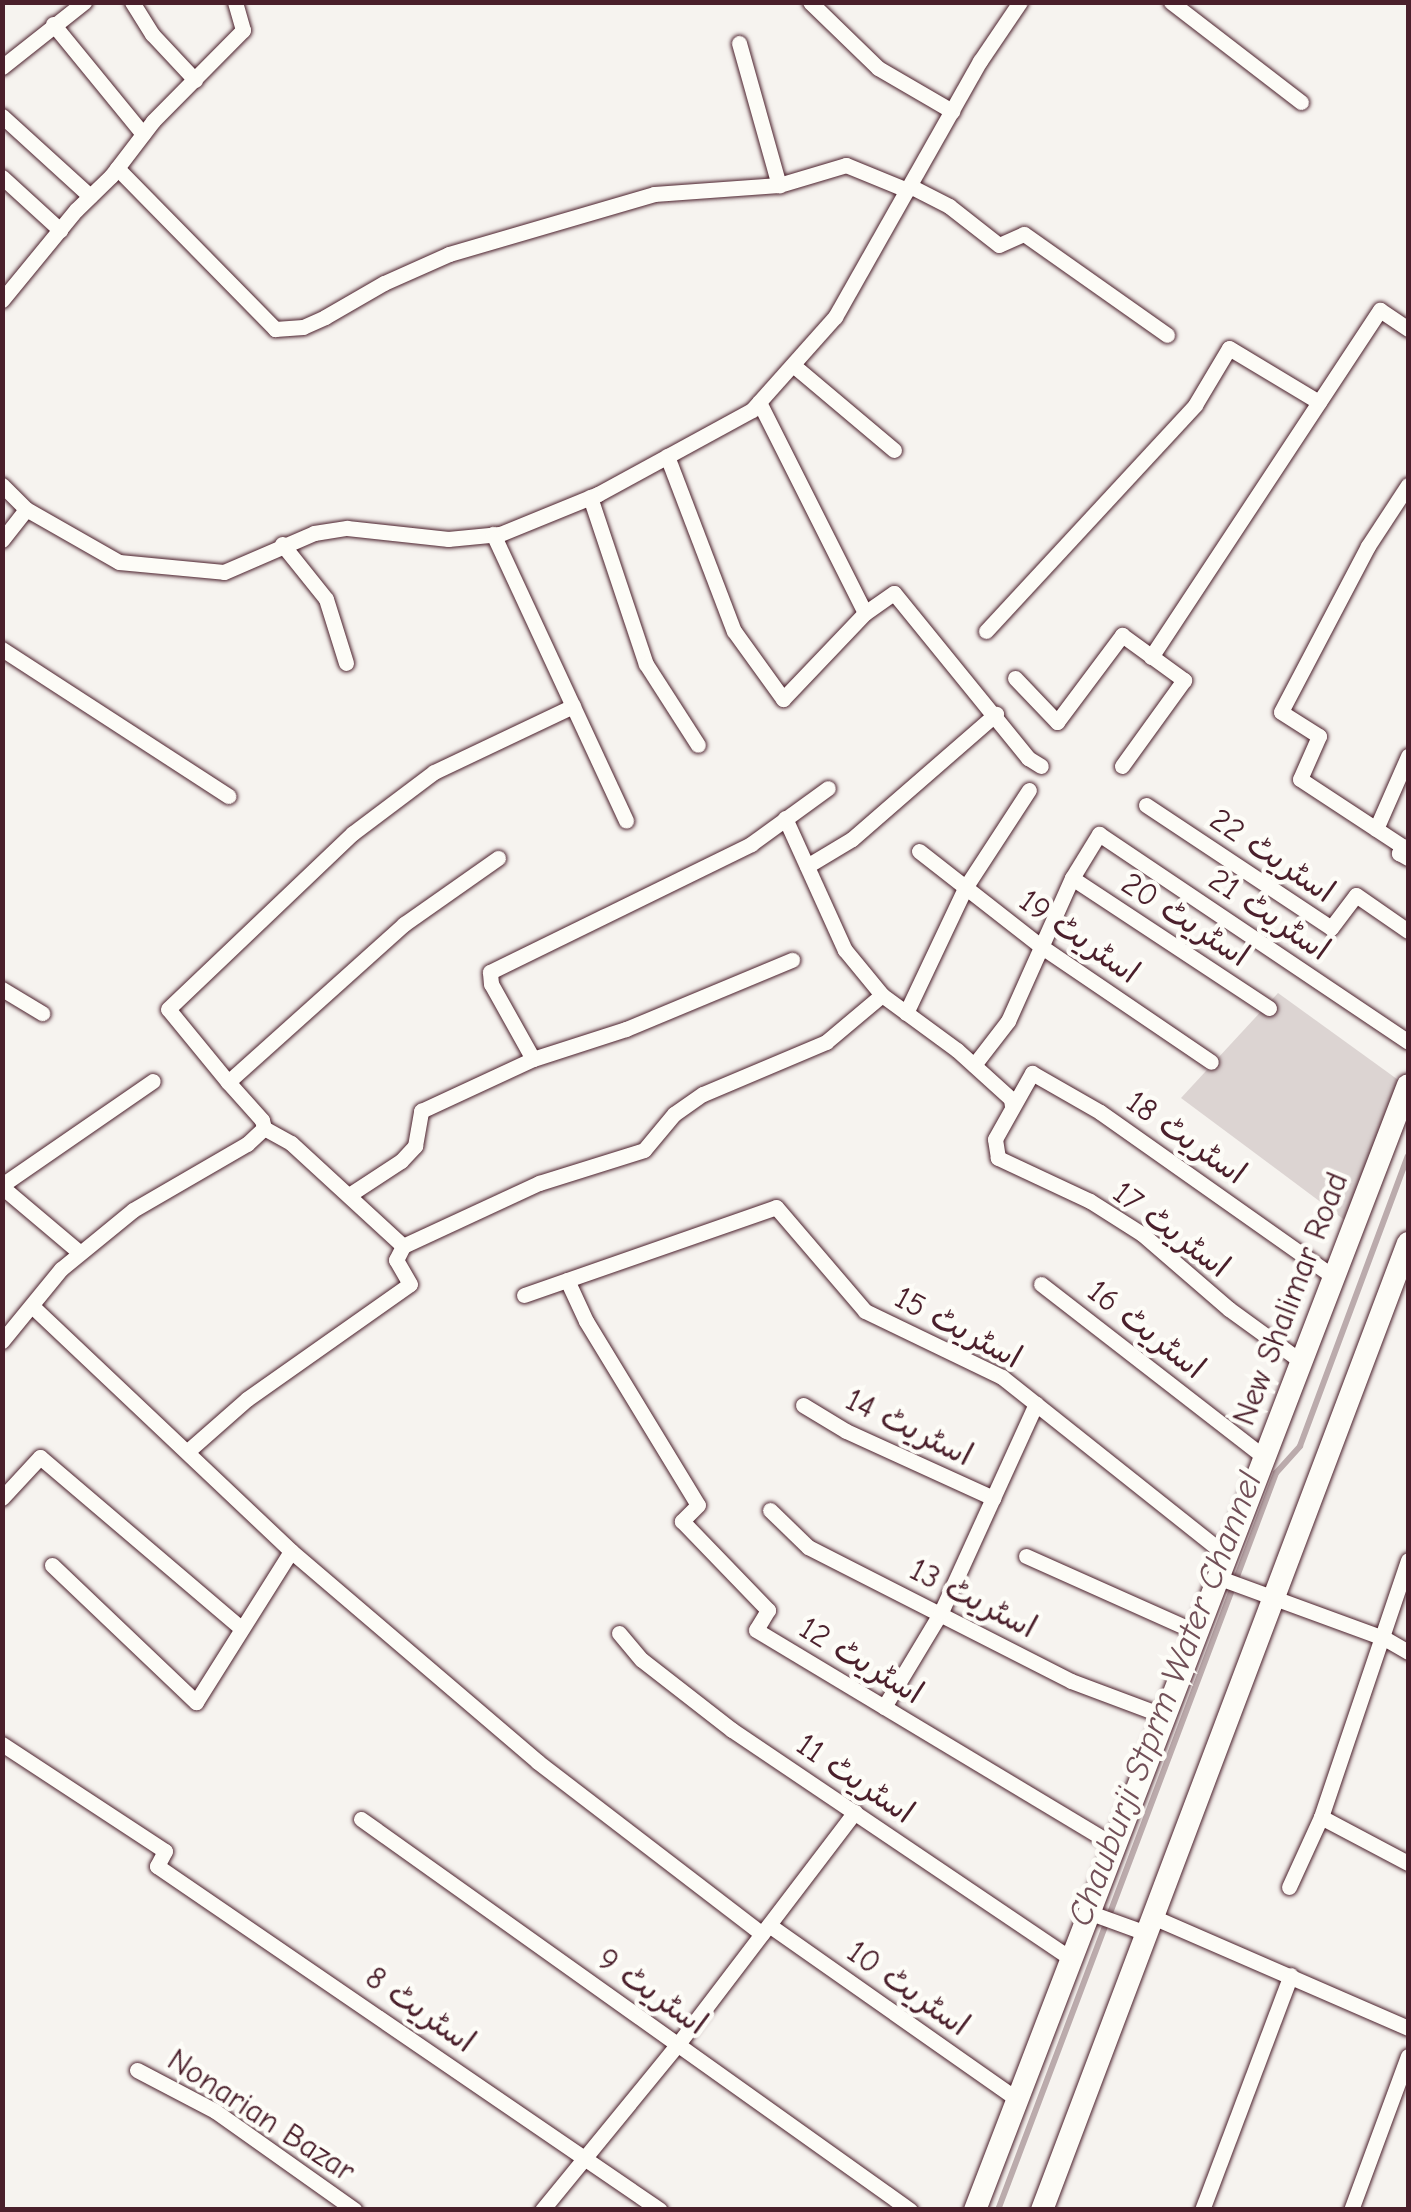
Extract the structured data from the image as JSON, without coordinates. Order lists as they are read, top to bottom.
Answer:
{
  "streets": {
    "street": [
      "اسٹریٹ 22",
      "اسٹریٹ 21",
      "اسٹریٹ 20",
      "اسٹریٹ 19",
      "اسٹریٹ 18",
      "اسٹریٹ 17",
      "New Shalimar Road",
      "اسٹریٹ 15",
      "اسٹریٹ 16",
      "اسٹریٹ 14",
      "اسٹریٹ 13",
      "اسٹریٹ 12",
      "اسٹریٹ 11",
      "اسٹریٹ 10",
      "اسٹریٹ 9",
      "اسٹریٹ 8",
      "Nonarian Bazar"
    ]
  },
  "crossings": [
    ["اسٹریٹ 21", "اسٹریٹ 20"],
    ["اسٹریٹ 18", "اسٹریٹ 17"],
    ["اسٹریٹ 18", "New Shalimar Road"],
    ["اسٹریٹ 17", "New Shalimar Road"],
    ["New Shalimar Road", "اسٹریٹ 15"],
    ["New Shalimar Road", "اسٹریٹ 16"],
    ["New Shalimar Road", "اسٹریٹ 13"],
    ["New Shalimar Road", "اسٹریٹ 12"],
    ["New Shalimar Road", "اسٹریٹ 11"],
    ["New Shalimar Road", "اسٹریٹ 10"],
    ["اسٹریٹ 15", "اسٹریٹ 12"]
  ],
  "water": ["Chauburji Stprm Water Channel"]
}
